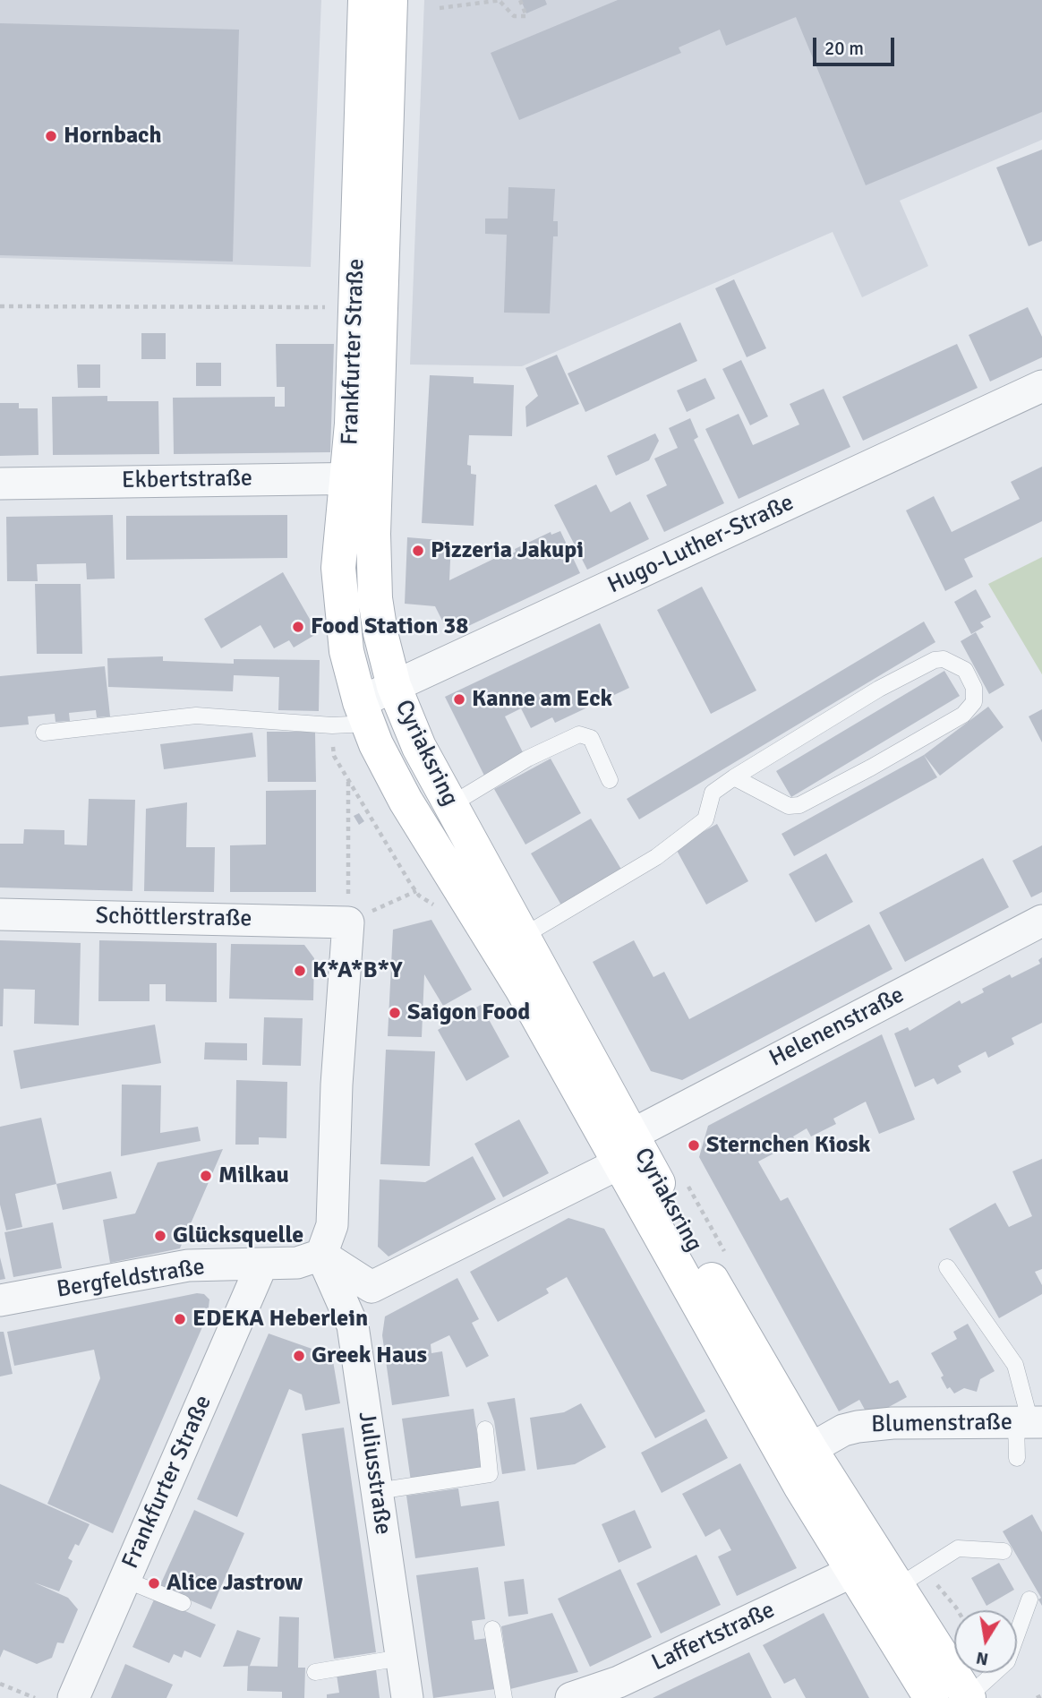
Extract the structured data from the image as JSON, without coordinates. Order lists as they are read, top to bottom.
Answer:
{
  "streets": {
    "main road": ["Frankfurter Straße", "Cyriaksring"],
    "street": [
      "Ekbertstraße",
      "Hugo-Luther-Straße",
      "Schöttlerstraße",
      "Helenenstraße",
      "Bergfeldstraße",
      "Blumenstraße",
      "Juliusstraße",
      "Laffertstraße"
    ]
  },
  "crossings": [
    ["Frankfurter Straße", "Ekbertstraße"],
    ["Frankfurter Straße", "Hugo-Luther-Straße"],
    ["Frankfurter Straße", "Cyriaksring"],
    ["Frankfurter Straße", "Bergfeldstraße"],
    ["Hugo-Luther-Straße", "Cyriaksring"],
    ["Cyriaksring", "Helenenstraße"],
    ["Cyriaksring", "Blumenstraße"],
    ["Cyriaksring", "Laffertstraße"],
    ["Helenenstraße", "Bergfeldstraße"],
    ["Helenenstraße", "Juliusstraße"],
    ["Bergfeldstraße", "Juliusstraße"]
  ],
  "places": [
    "Hornbach",
    "Pizzeria Jakupi",
    "Food Station 38",
    "Kanne am Eck",
    "K*A*B*Y",
    "Saigon Food",
    "Sternchen Kiosk",
    "Milkau",
    "Glücksquelle",
    "EDEKA Heberlein",
    "Greek Haus",
    "Alice Jastrow"
  ],
  "scale_bar": "20 m",
  "north": "bottom"
}
